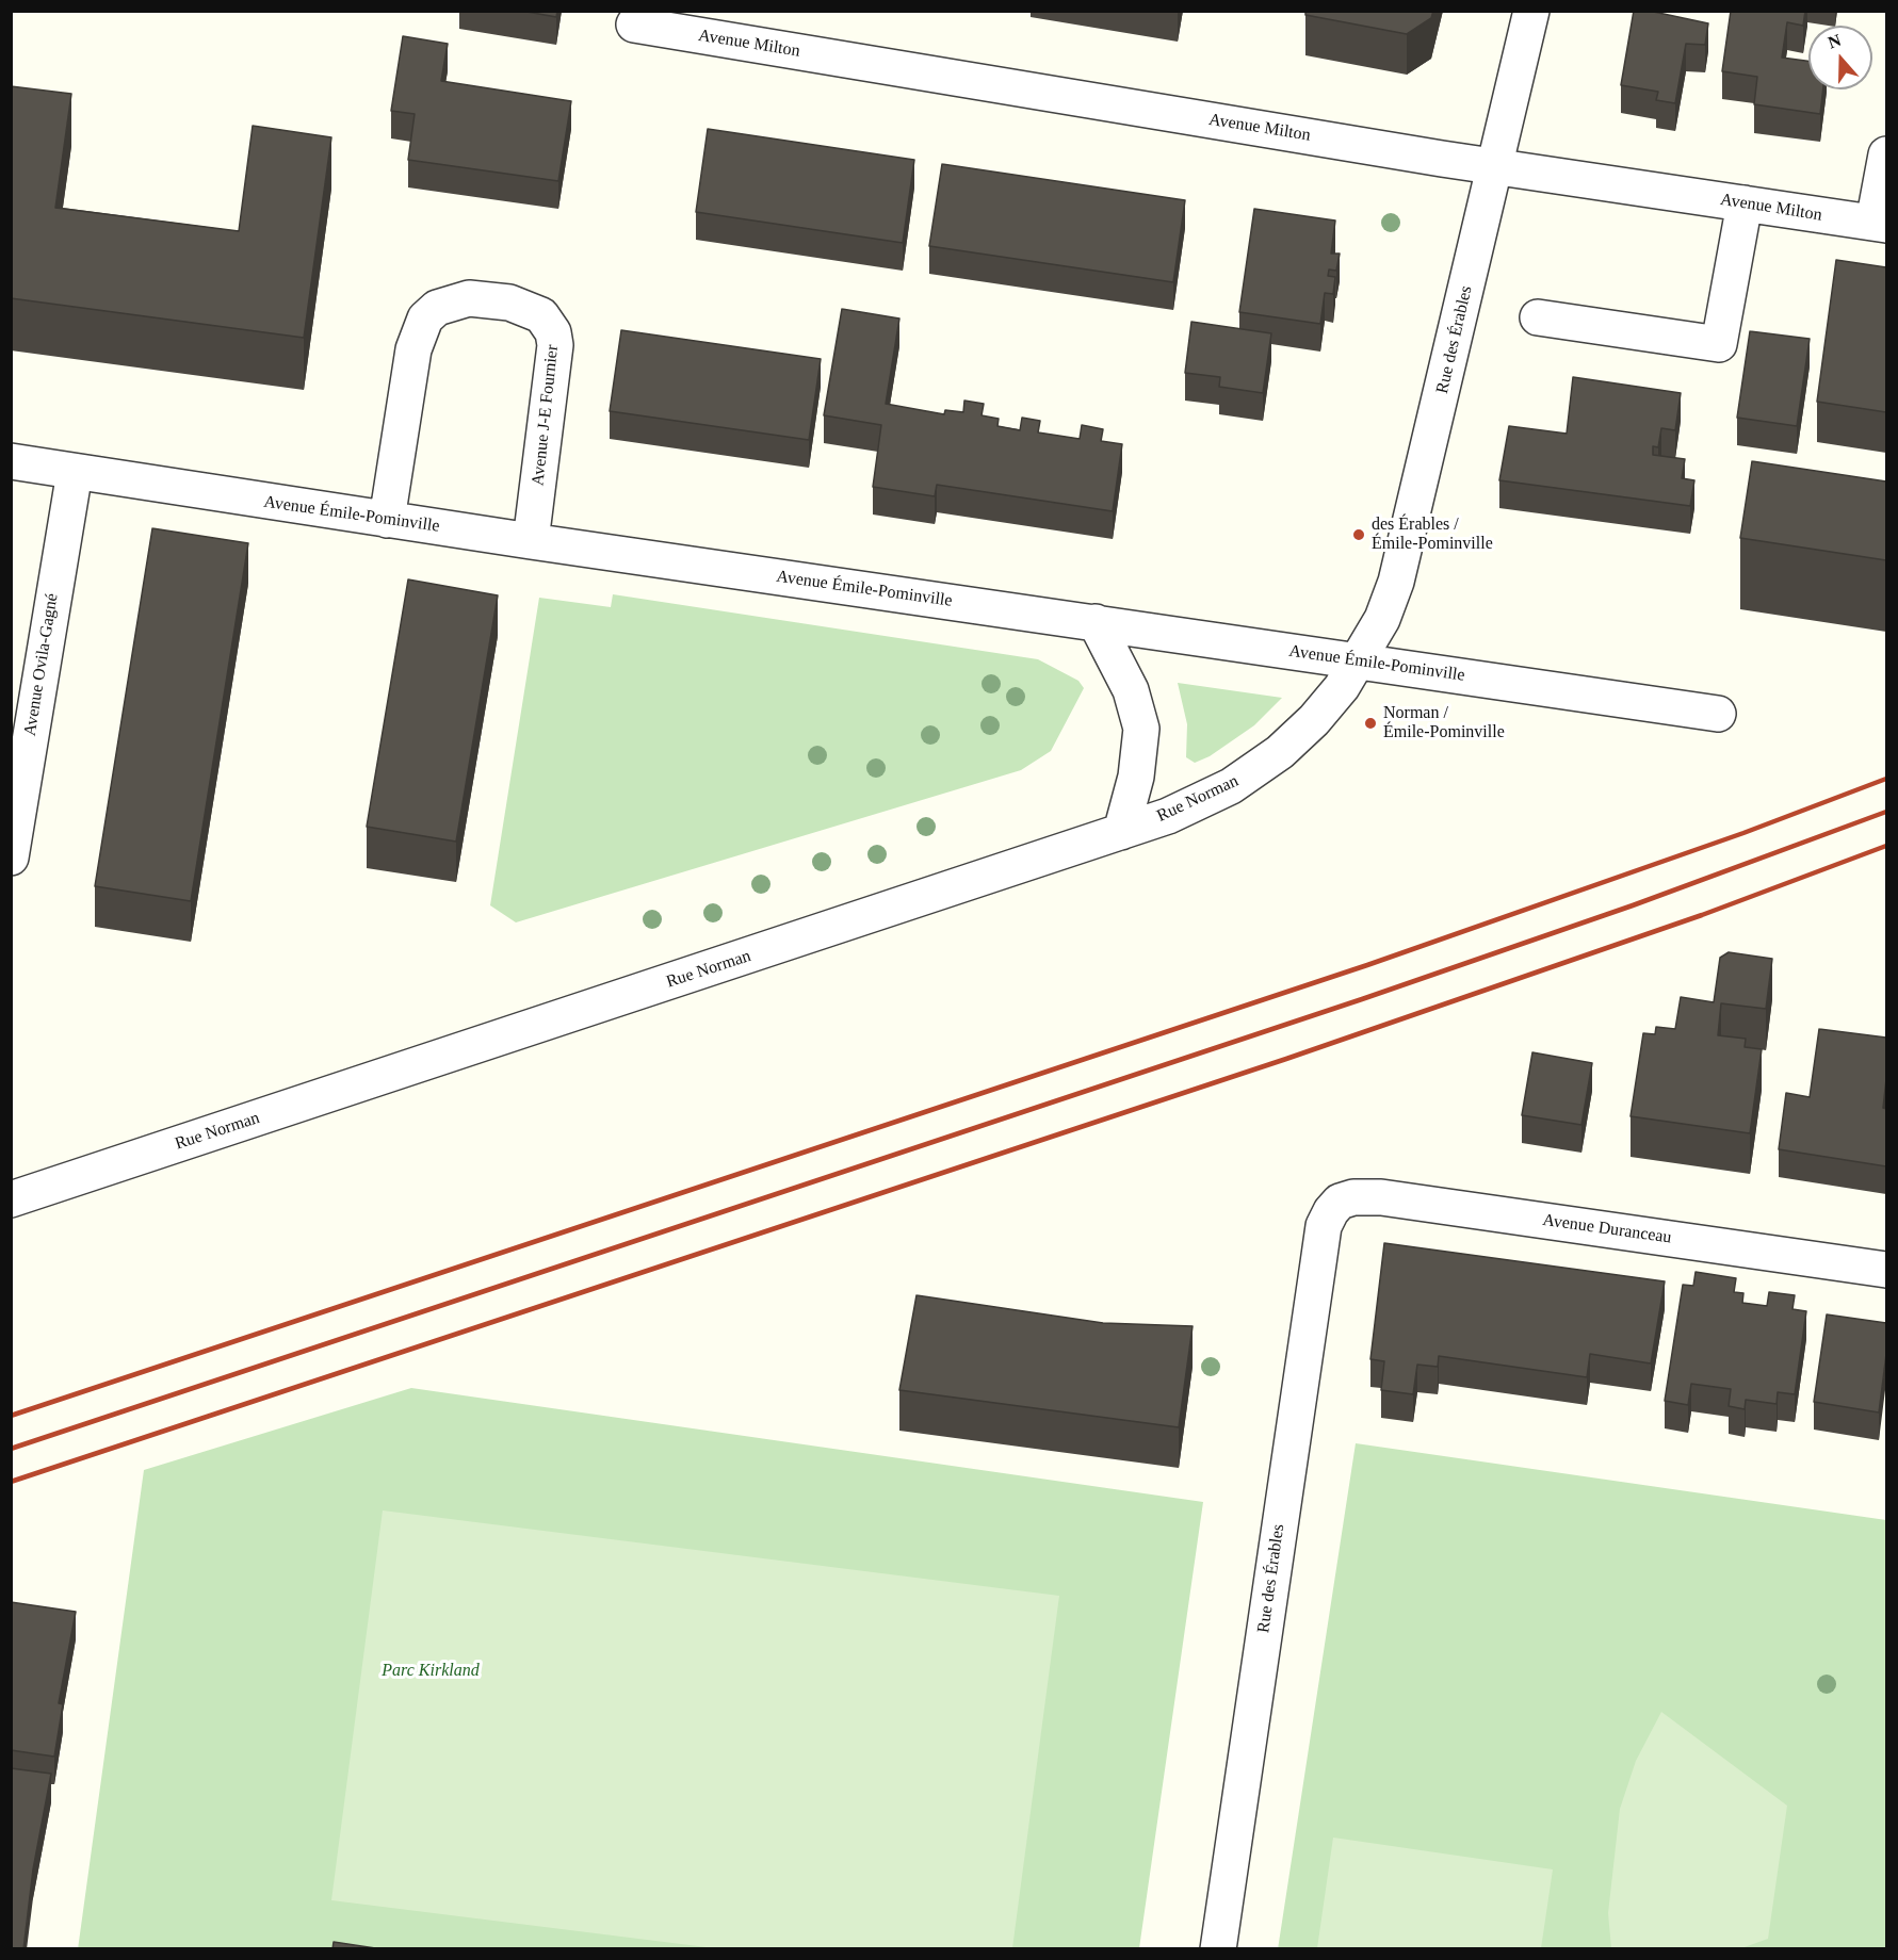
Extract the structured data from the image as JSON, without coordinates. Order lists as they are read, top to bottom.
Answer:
{
  "streets": {
    "street": [
      "Avenue Milton",
      "Rue des Érables",
      "Avenue J-E Fournier",
      "Avenue Émile-Pominville",
      "Avenue Ovila-Gagné",
      "Rue Norman",
      "Avenue Duranceau"
    ]
  },
  "crossings": [
    ["Avenue Milton", "Rue des Érables"],
    ["Rue des Érables", "Avenue Émile-Pominville"],
    ["Rue des Érables", "Rue Norman"],
    ["Rue des Érables", "Avenue Duranceau"],
    ["Avenue J-E Fournier", "Avenue Émile-Pominville"],
    ["Avenue Émile-Pominville", "Avenue Ovila-Gagné"],
    ["Avenue Émile-Pominville", "Rue Norman"]
  ],
  "parks": ["Parc Kirkland"],
  "places": ["des Érables / Émile-Pominville", "Norman / Émile-Pominville"],
  "north": "top"
}
